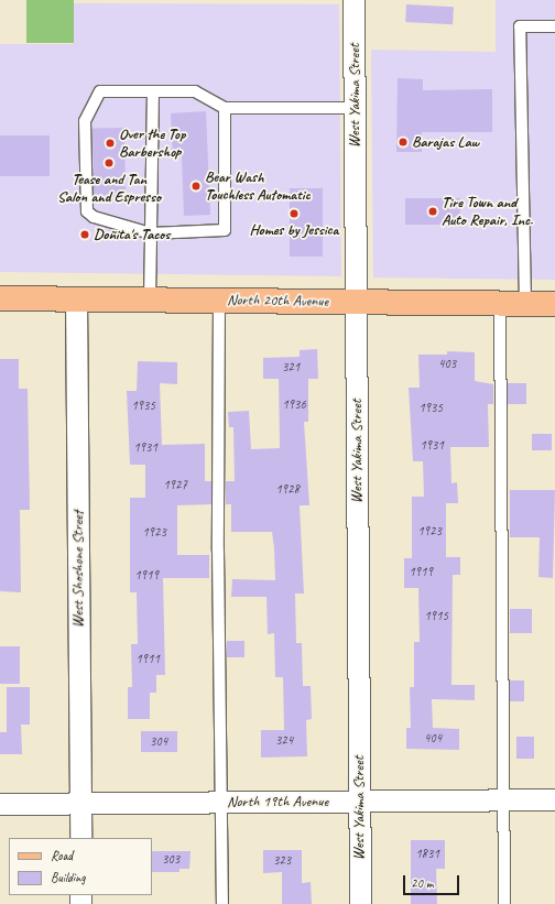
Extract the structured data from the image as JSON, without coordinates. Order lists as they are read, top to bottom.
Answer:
{
  "streets": {
    "main road": ["North 20th Avenue"],
    "street": ["West Yakima Street", "West Shoshone Street", "North 19th Avenue"]
  },
  "crossings": [
    ["West Yakima Street", "North 20th Avenue"],
    ["West Yakima Street", "North 19th Avenue"],
    ["North 20th Avenue", "West Shoshone Street"],
    ["West Shoshone Street", "North 19th Avenue"]
  ],
  "places": [
    "Barajas Law",
    "Over the Top Barbershop",
    "Tease and Tan Salon and Espresso",
    "Bear Wash Touchless Automatic",
    "Tire Town and Auto Repair, Inc.",
    "Homes by Jessica",
    "Doñita's Tacos"
  ],
  "house_numbers": [
    "403",
    "321",
    "1936",
    "1935",
    "1935",
    "1931",
    "1931",
    "1927",
    "1928",
    "1923",
    "1923",
    "1919",
    "1919",
    "1915",
    "1911",
    "404",
    "324",
    "304",
    "1831",
    "303",
    "323"
  ],
  "legend": ["Road", "Building"],
  "scale_bar": "20 m"
}
